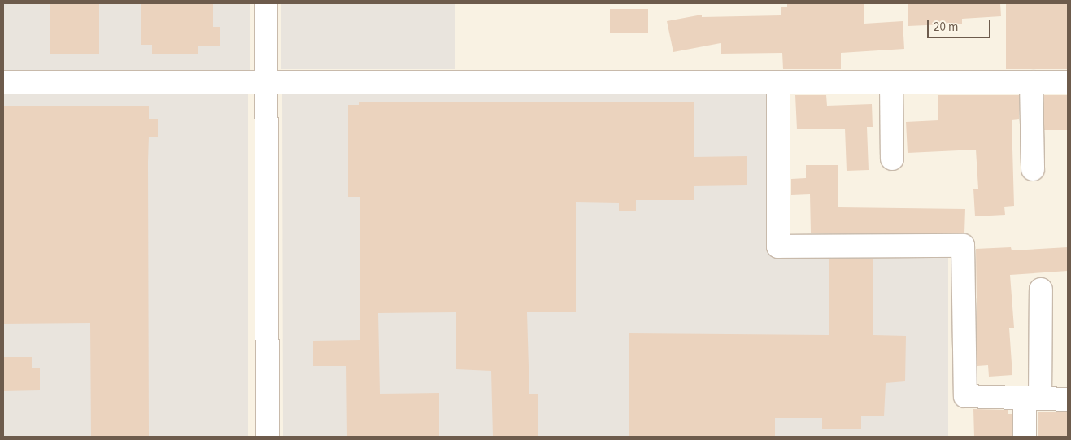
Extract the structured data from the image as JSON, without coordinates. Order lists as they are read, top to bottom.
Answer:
{
  "scale_bar": "20 m"
}
